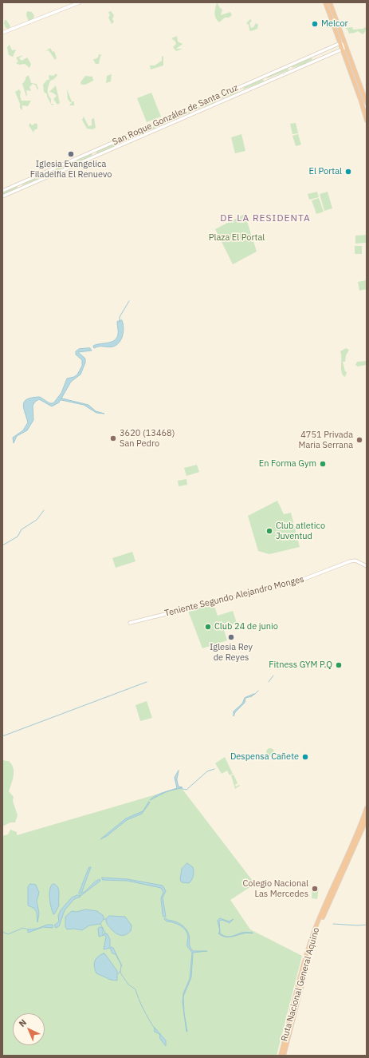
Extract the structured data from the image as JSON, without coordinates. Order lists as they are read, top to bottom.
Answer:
{
  "streets": {
    "highway": ["Ruta Nacional General Aquino"],
    "street": ["San Roque González de Santa Cruz", "Teniente Segundo Alejandro Monges"]
  },
  "districts": ["DE LA RESIDENTA"],
  "parks": ["Plaza El Portal"],
  "places": [
    "Melcor",
    "Iglesia Evangelica Filadelfia El Renuevo",
    "El Portal",
    "3620 (13468) San Pedro",
    "4751 Privada Maria Serrana",
    "En Forma Gym",
    "Club atletico Juventud",
    "Club 24 de junio",
    "Iglesia Rey de Reyes",
    "Fitness GYM P.Q",
    "Despensa Cañete",
    "Colegio Nacional Las Mercedes"
  ],
  "north": "top left"
}
